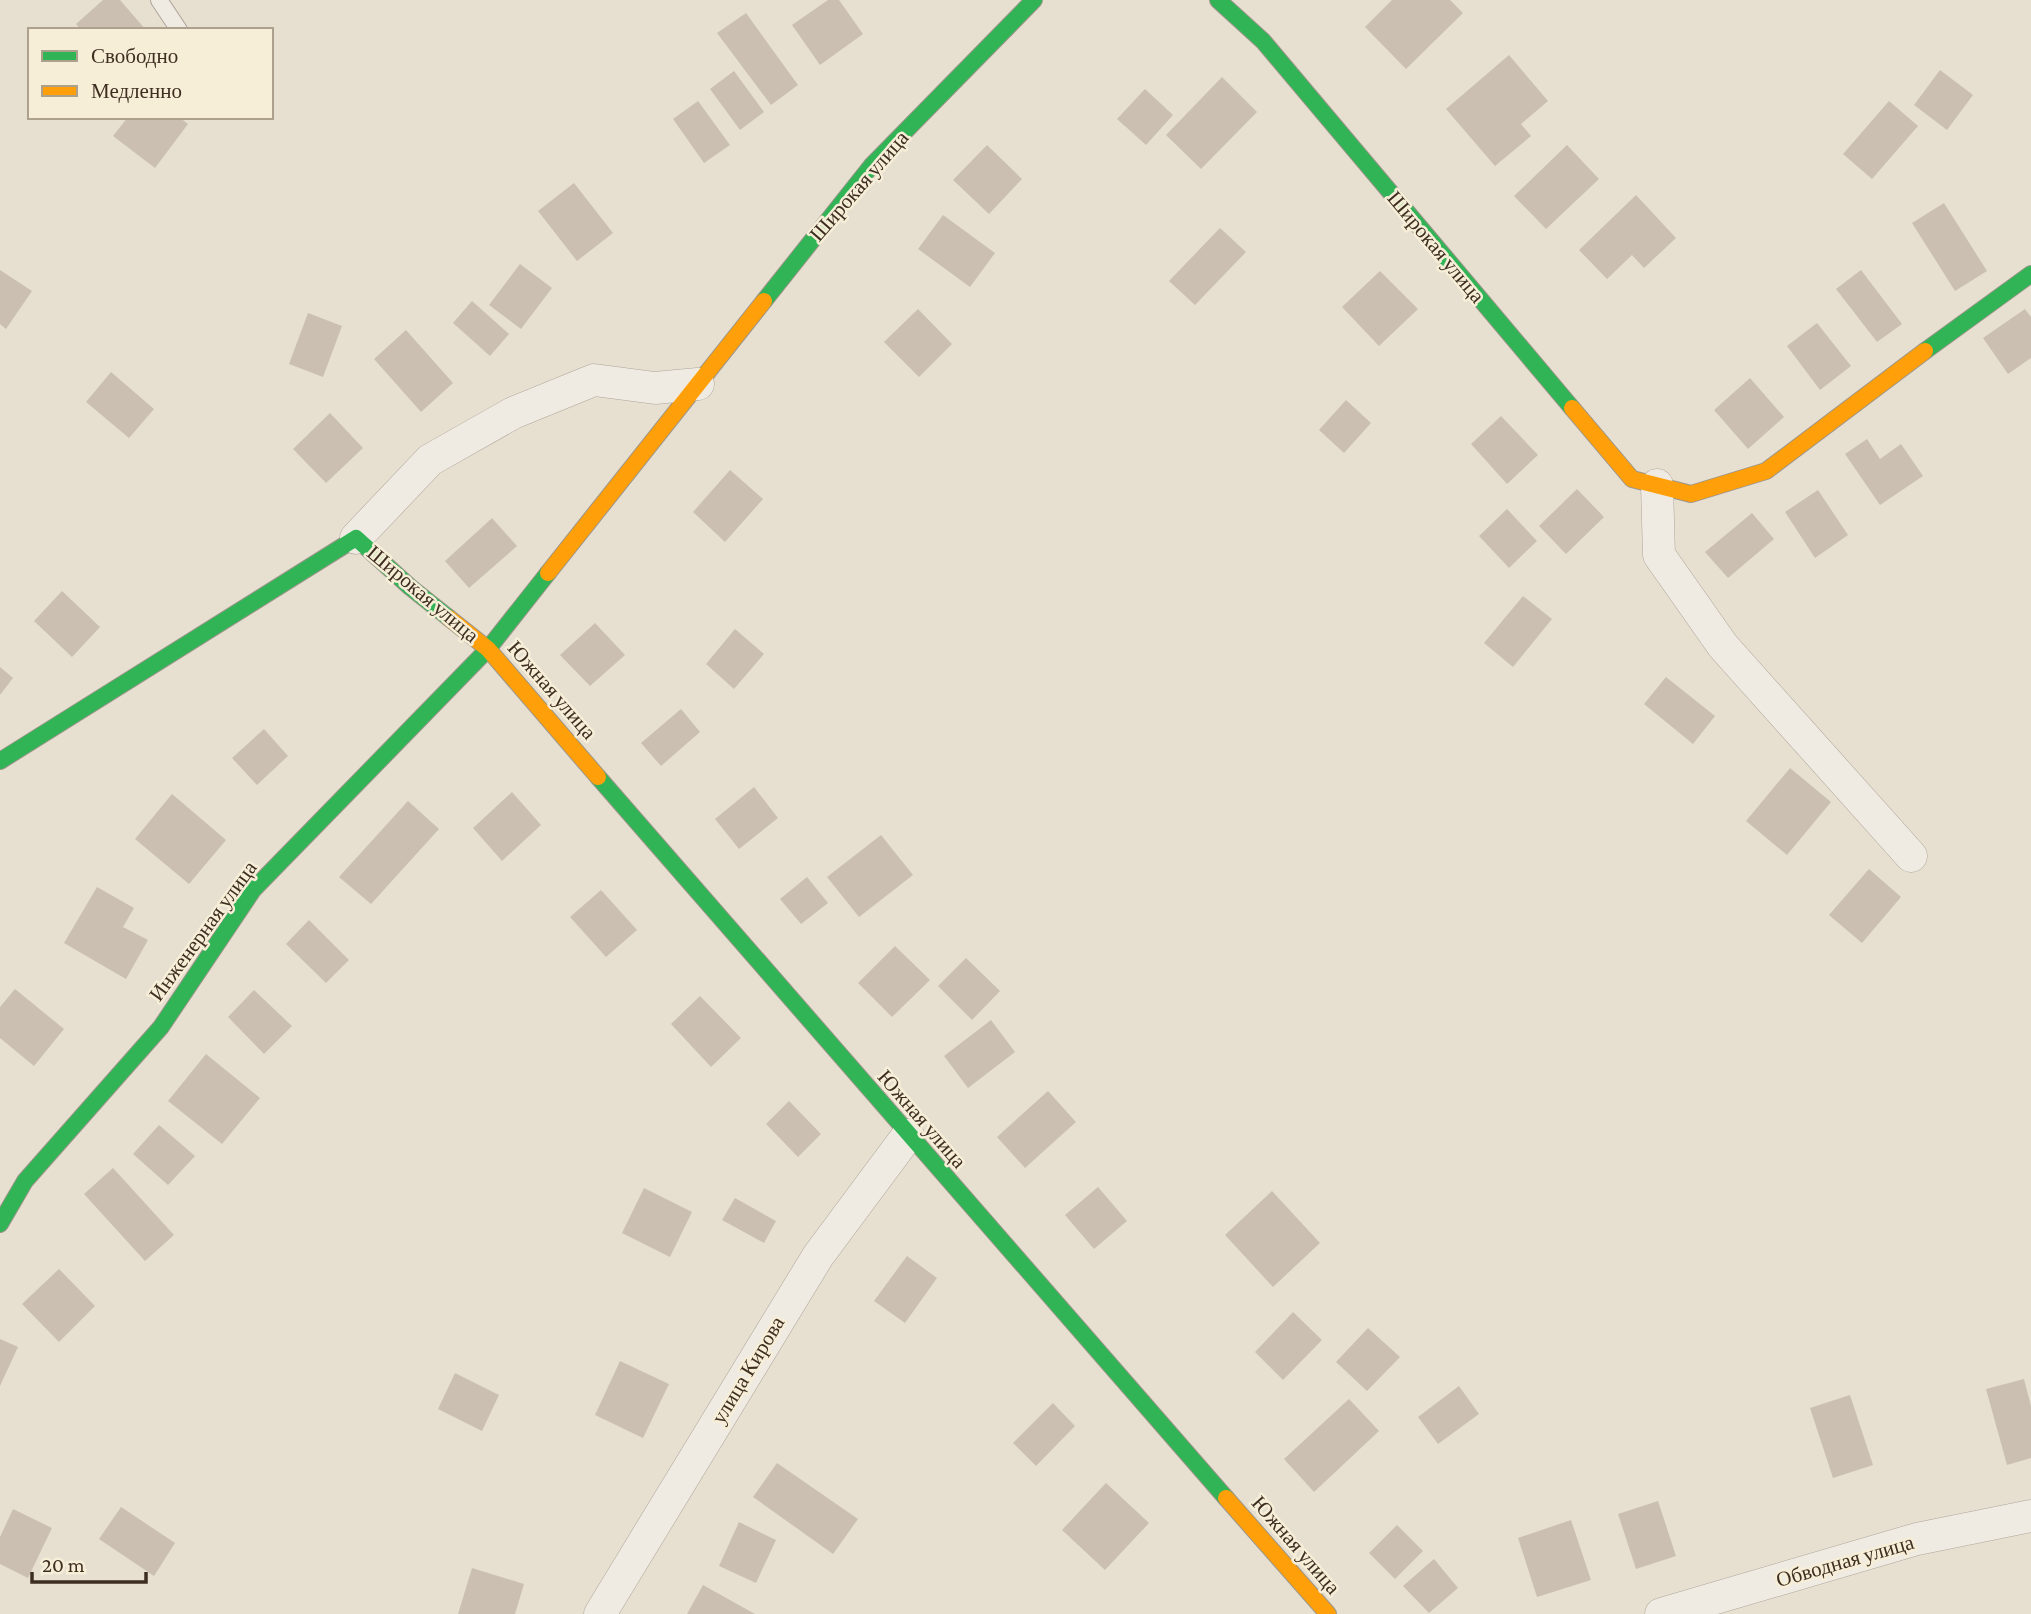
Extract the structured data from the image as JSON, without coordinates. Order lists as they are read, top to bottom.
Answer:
{
  "streets": {
    "street": [
      "Широкая улица",
      "Южная улица",
      "Инженерная улица",
      "улица Кирова",
      "Обводная улица"
    ]
  },
  "crossings": [
    ["Широкая улица", "Южная улица"],
    ["Широкая улица", "Инженерная улица"],
    ["Южная улица", "Инженерная улица"],
    ["Южная улица", "улица Кирова"]
  ],
  "legend": ["Свободно", "Медленно"],
  "scale_bar": "20 m"
}
